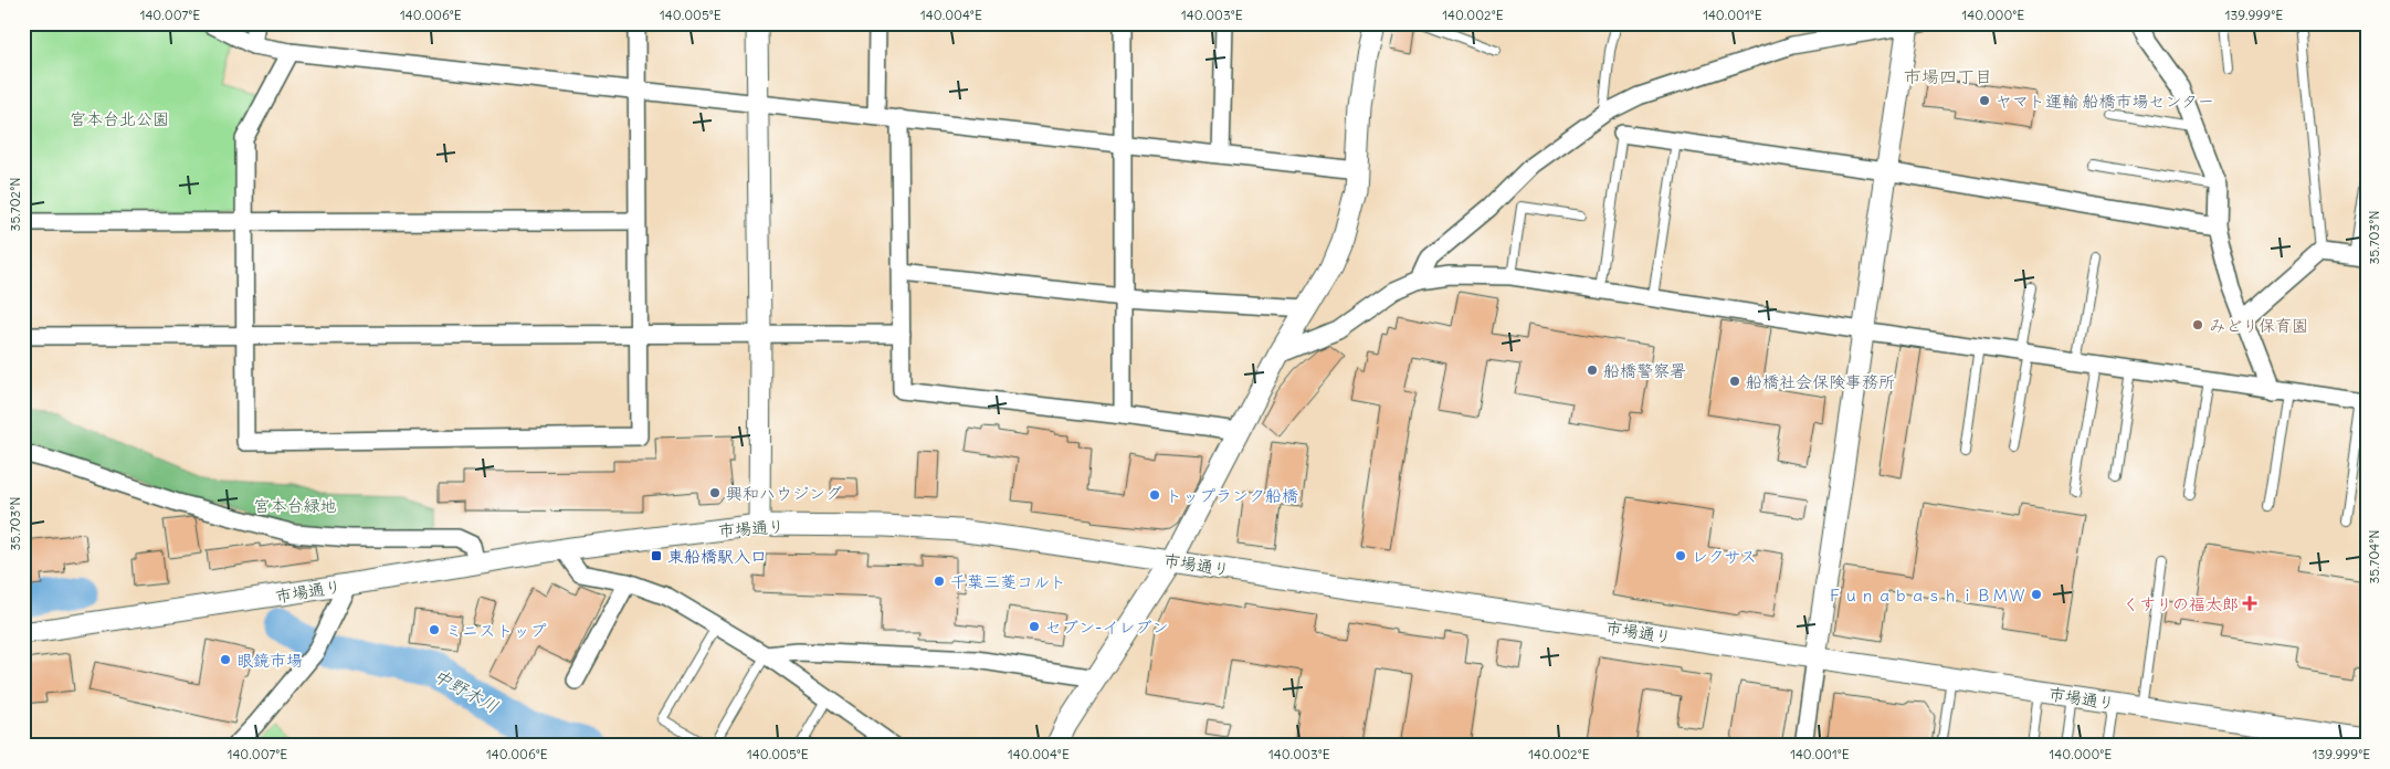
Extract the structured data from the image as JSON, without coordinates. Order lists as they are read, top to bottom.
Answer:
{
  "streets": {
    "street": ["市場通り"]
  },
  "districts": ["市場四丁目"],
  "water": ["中野木川"],
  "parks": ["宮本台北公園", "宮本台緑地"],
  "places": {
    "other": [
      "ヤマト運輸 船橋市場センター",
      "みどり保育園",
      "船橋警察署",
      "船橋社会保険事務所",
      "興和ハウジング",
      "トップランク船橋",
      "レクサス",
      "千葉三菱コルト",
      "ＦｕｎａｂａｓｈｉＢＭＷ",
      "セブン-イレブン",
      "ミニストップ",
      "眼鏡市場"
    ],
    "transit": ["東船橋駅入口"],
    "health": ["くすりの福太郎"]
  },
  "coordinates": [
    "140.007°E",
    "140.006°E",
    "140.005°E",
    "140.004°E",
    "140.003°E",
    "140.002°E",
    "140.001°E",
    "140.000°E",
    "139.999°E",
    "35.702°N",
    "35.703°N",
    "35.704°N"
  ]
}
